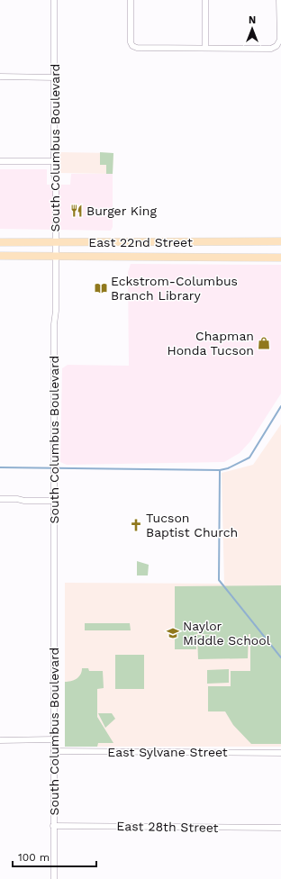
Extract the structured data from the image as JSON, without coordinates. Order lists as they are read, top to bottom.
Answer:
{
  "streets": {
    "main road": ["East 22nd Street"],
    "street": ["South Columbus Boulevard", "East Sylvane Street", "East 28th Street"]
  },
  "crossings": [
    ["South Columbus Boulevard", "East 22nd Street"],
    ["South Columbus Boulevard", "East Sylvane Street"],
    ["South Columbus Boulevard", "East 28th Street"]
  ],
  "places": {
    "restaurant": ["Burger King"],
    "library": ["Eckstrom-Columbus Branch Library"],
    "shop": ["Chapman Honda Tucson"],
    "church": ["Tucson Baptist Church"],
    "school or university": ["Naylor Middle School"]
  },
  "scale_bar": "100 m",
  "north": "top"
}
